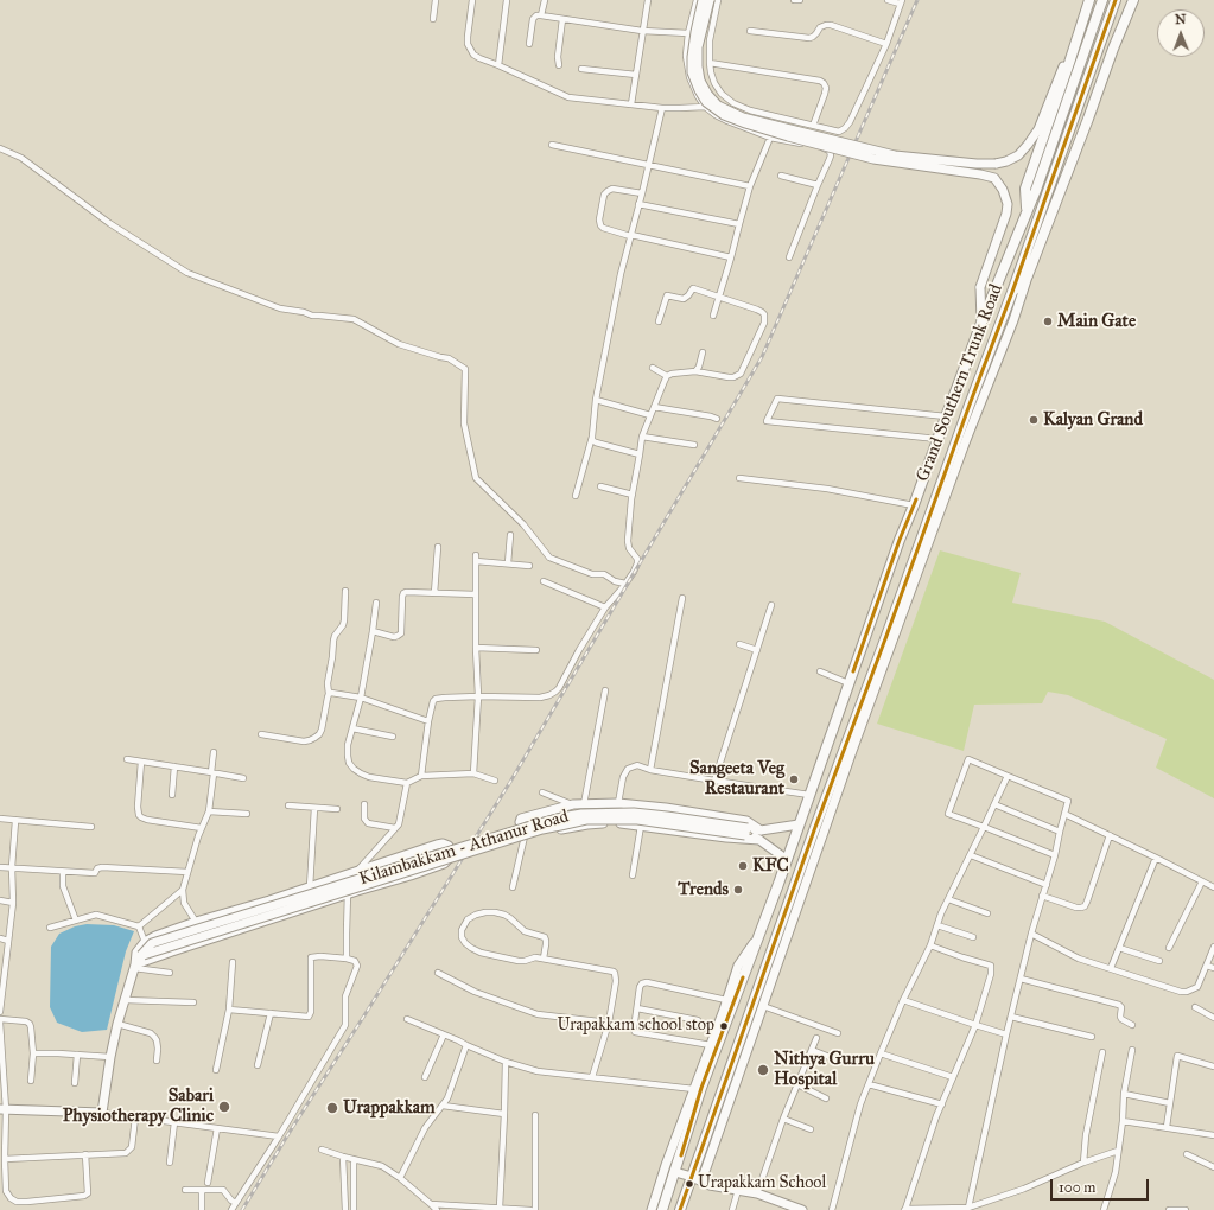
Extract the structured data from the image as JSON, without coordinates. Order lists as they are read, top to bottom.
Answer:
{
  "streets": {
    "highway": ["Grand Southern Trunk Road"],
    "street": ["Kilambakkam - Athanur Road"]
  },
  "crossings": [
    ["Grand Southern Trunk Road", "Kilambakkam - Athanur Road"]
  ],
  "places": [
    "Main Gate",
    "Kalyan Grand",
    "Sangeeta Veg Restaurant",
    "KFC",
    "Trends",
    "Urapakkam school stop",
    "Nithya Gurru Hospital",
    "Sabari Physiotherapy Clinic",
    "Urappakkam",
    "Urapakkam School"
  ],
  "scale_bar": "100 m",
  "north": "top"
}
